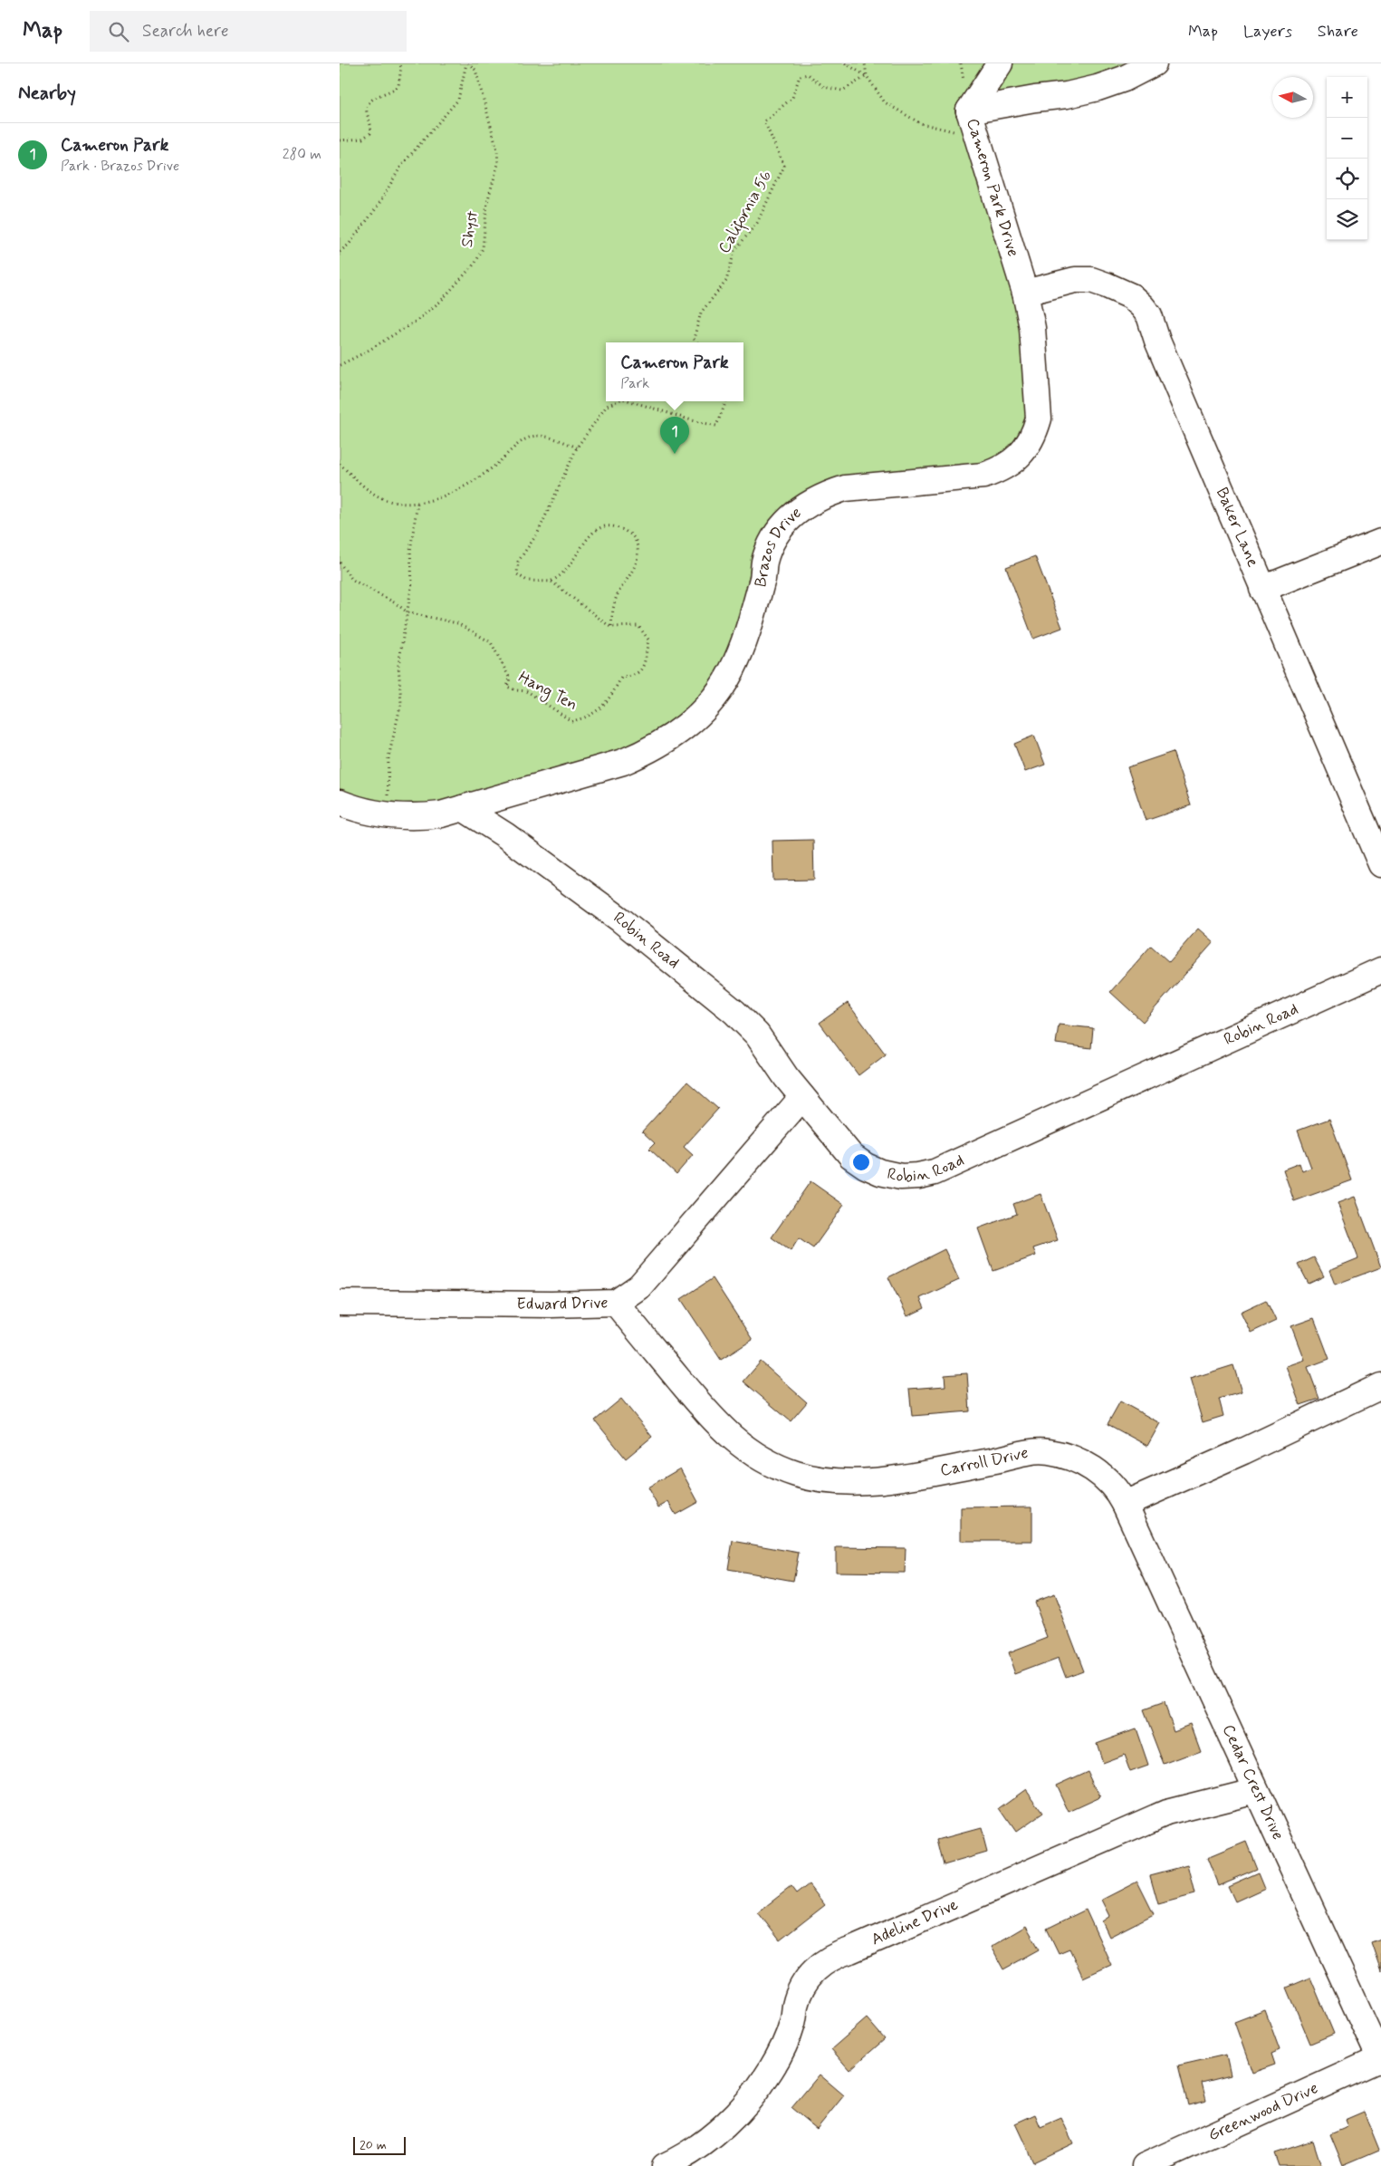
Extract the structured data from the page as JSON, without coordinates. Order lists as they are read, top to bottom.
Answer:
{
  "streets": {
    "street": [
      "Cameron Park Drive",
      "Baker Lane",
      "Brazos Drive",
      "Robin Road",
      "Edward Drive",
      "Carroll Drive",
      "Cedar Crest Drive",
      "Adeline Drive",
      "Greenwood Drive"
    ],
    "path": ["California 56", "Shyst", "Hang Ten"]
  },
  "crossings": [
    ["Cameron Park Drive", "Baker Lane"],
    ["Cameron Park Drive", "Brazos Drive"],
    ["Baker Lane", "Brazos Drive"],
    ["Brazos Drive", "Robin Road"],
    ["Robin Road", "Edward Drive"],
    ["Edward Drive", "Carroll Drive"],
    ["Carroll Drive", "Cedar Crest Drive"],
    ["Cedar Crest Drive", "Adeline Drive"],
    ["Cedar Crest Drive", "Greenwood Drive"]
  ],
  "scale_bar": "20 m",
  "north": "left",
  "page": {
    "header": "Map",
    "search": "Search here",
    "nav": ["Map", "Layers", "Share"],
    "heading": "Nearby",
    "map_buttons": ["+", "−"],
    "list": [
      {
        "mark": "1",
        "name": "Cameron Park",
        "note": "Park · Brazos Drive",
        "value": "280 m"
      }
    ],
    "popup": ["Cameron Park", "Park"],
    "pins": "1",
    "scale": "20 m"
  }
}
